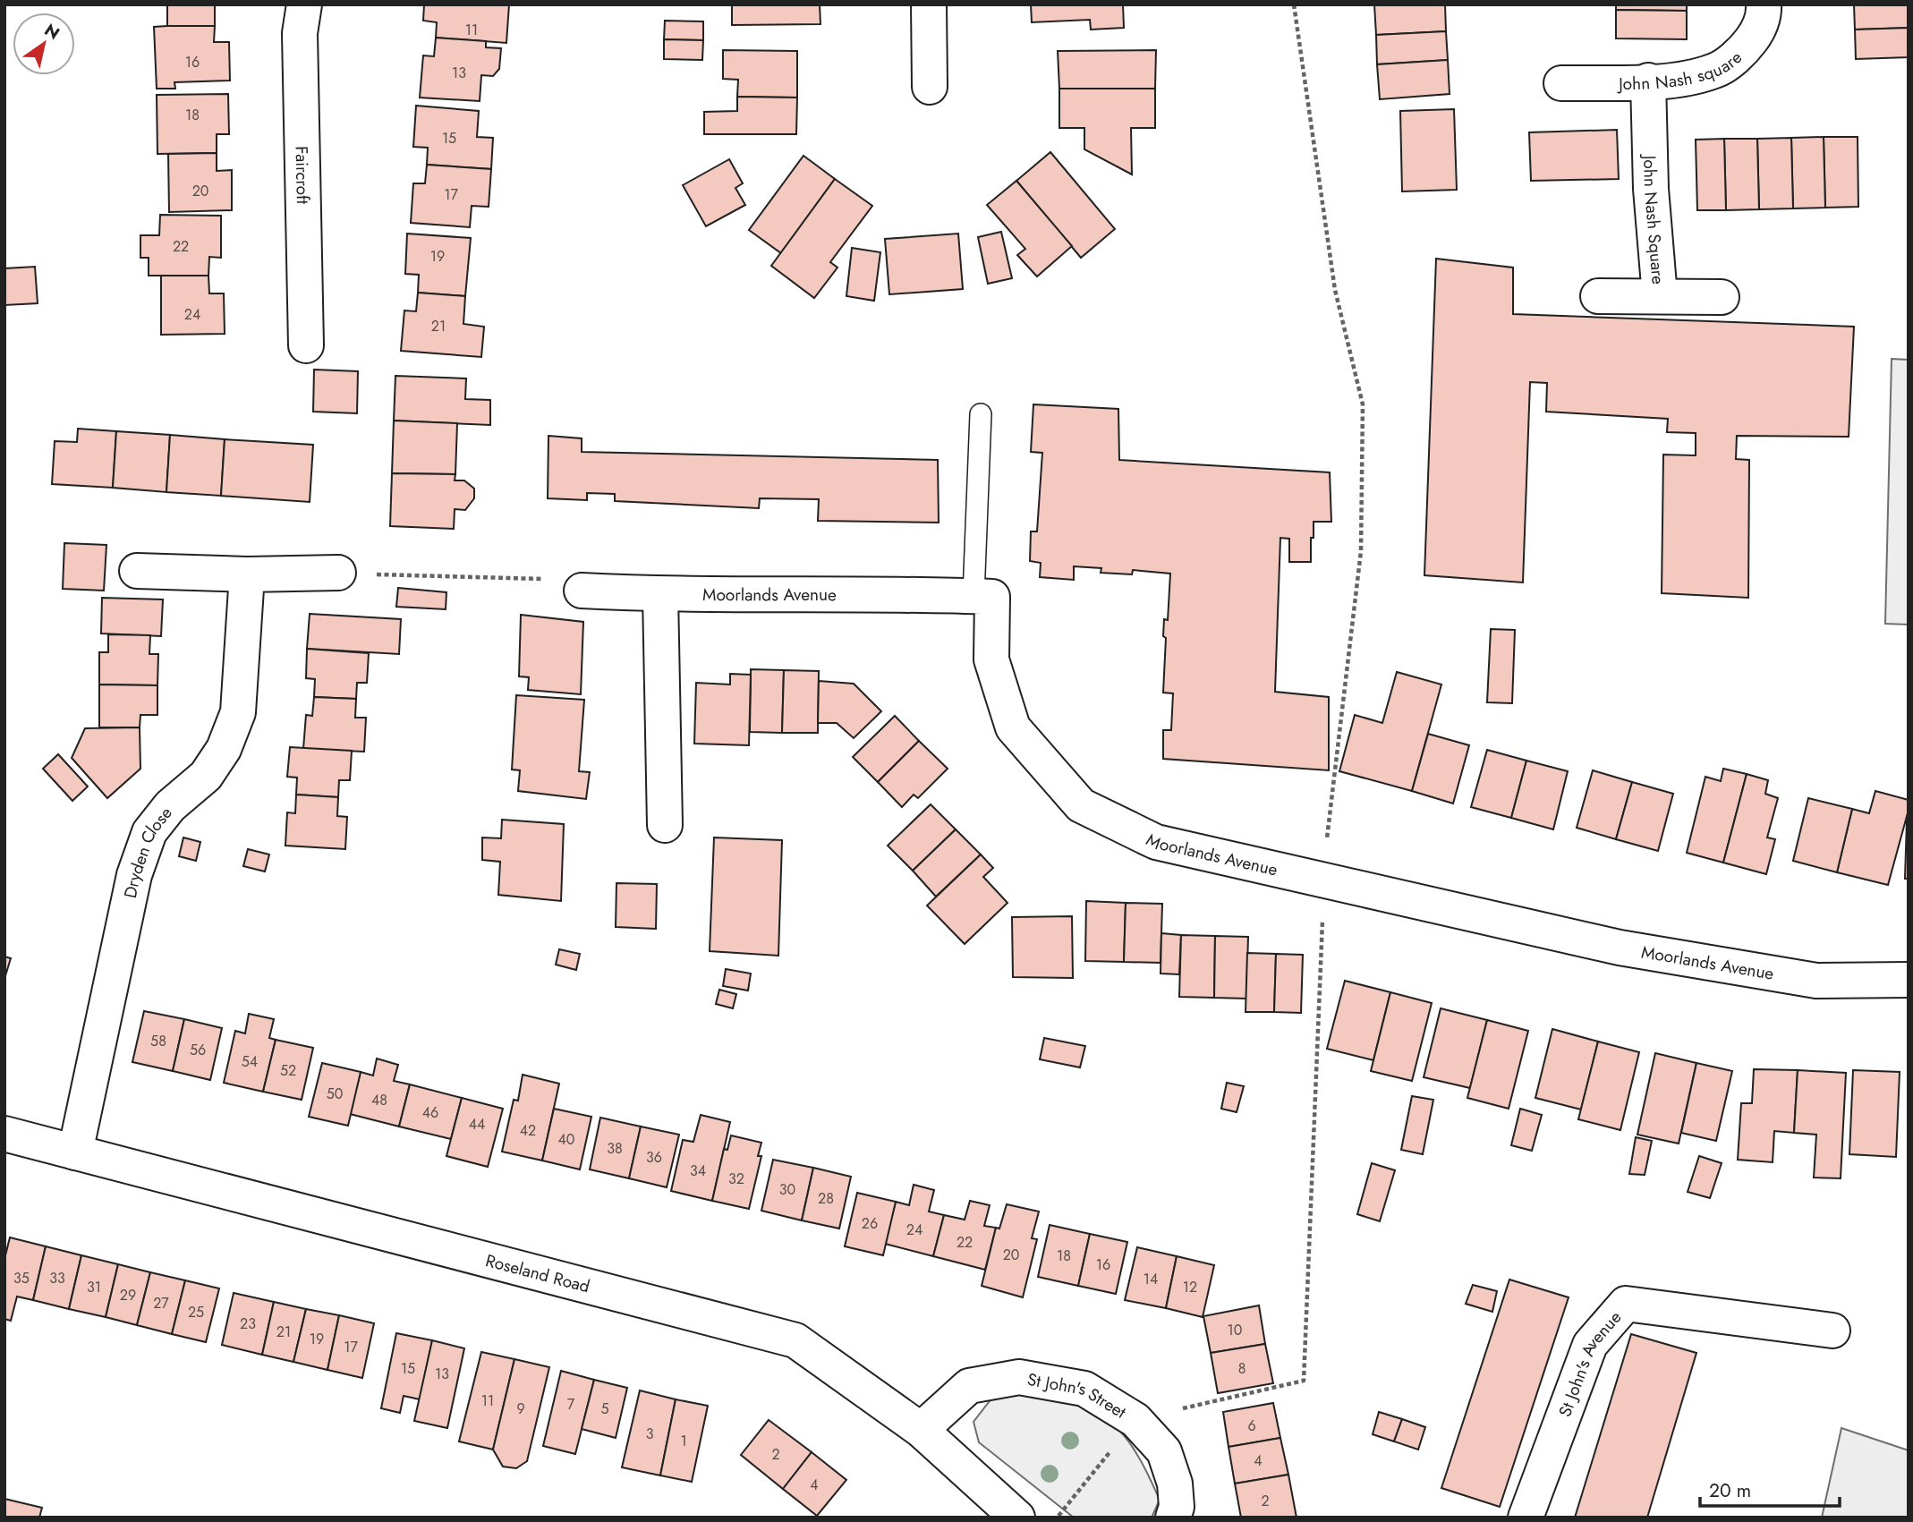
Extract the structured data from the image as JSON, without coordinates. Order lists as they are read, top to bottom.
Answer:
{
  "streets": {
    "street": [
      "John Nash square",
      "Faircroft",
      "John Nash Square",
      "Moorlands Avenue",
      "Dryden Close",
      "Roseland Road",
      "St John's Avenue",
      "St John's Street"
    ]
  },
  "crossings": [
    ["John Nash square", "John Nash Square"],
    ["Dryden Close", "Roseland Road"],
    ["Roseland Road", "St John's Street"]
  ],
  "house_numbers": [
    "11",
    "16",
    "13",
    "18",
    "15",
    "20",
    "17",
    "22",
    "19",
    "24",
    "21",
    "58",
    "56",
    "54",
    "52",
    "50",
    "48",
    "46",
    "44",
    "42",
    "40",
    "38",
    "36",
    "34",
    "32",
    "30",
    "28",
    "26",
    "24",
    "22",
    "20",
    "18",
    "16",
    "35",
    "33",
    "14",
    "31",
    "12",
    "29",
    "27",
    "25",
    "23",
    "10",
    "21",
    "19",
    "17",
    "15",
    "8",
    "13",
    "11",
    "7",
    "9",
    "5",
    "6",
    "3",
    "1",
    "2",
    "4",
    "4",
    "2"
  ],
  "scale_bar": "20 m",
  "north": "top right"
}
